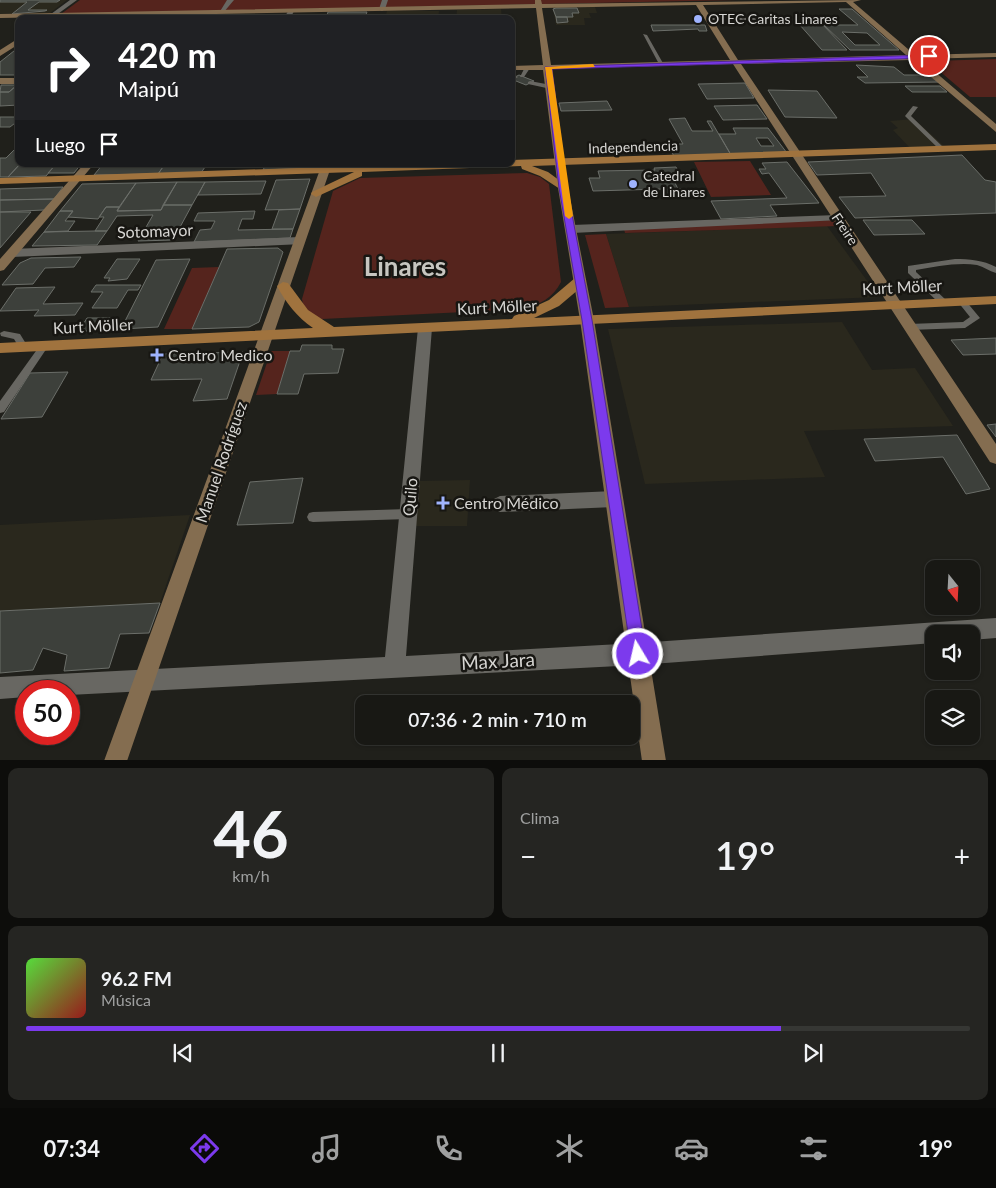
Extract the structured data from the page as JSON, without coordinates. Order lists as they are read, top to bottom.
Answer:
{
  "streets": {
    "main road": [
      "Independencia",
      "Freire",
      "Kurt Möller",
      "Manuel Rodríguez"
    ],
    "street": ["Sotomayor", "Quilo", "Max Jara"]
  },
  "crossings": [
    ["Independencia", "Freire"],
    ["Independencia", "Manuel Rodríguez"],
    ["Freire", "Kurt Möller"],
    ["Sotomayor", "Manuel Rodríguez"],
    ["Kurt Möller", "Manuel Rodríguez"],
    ["Kurt Möller", "Quilo"],
    ["Manuel Rodríguez", "Max Jara"],
    ["Quilo", "Max Jara"]
  ],
  "districts": ["Linares"],
  "places": {
    "other": ["OTEC Caritas Linares", "Catedral de Linares"],
    "health": ["Centro Medico", "Centro Médico"]
  },
  "north": "bottom",
  "page": {
    "turn": ["420 m", "Maipú"],
    "then": "Luego",
    "limit": "50",
    "trip": "07:36 · 2 min · 710 m",
    "tile": [
      ["46", "km/h"],
      "Clima"
    ],
    "heat": ["−", "19°", "+"],
    "song": ["96.2 FM", "Música"],
    "tabs": ["07:34", "19°"]
  }
}
